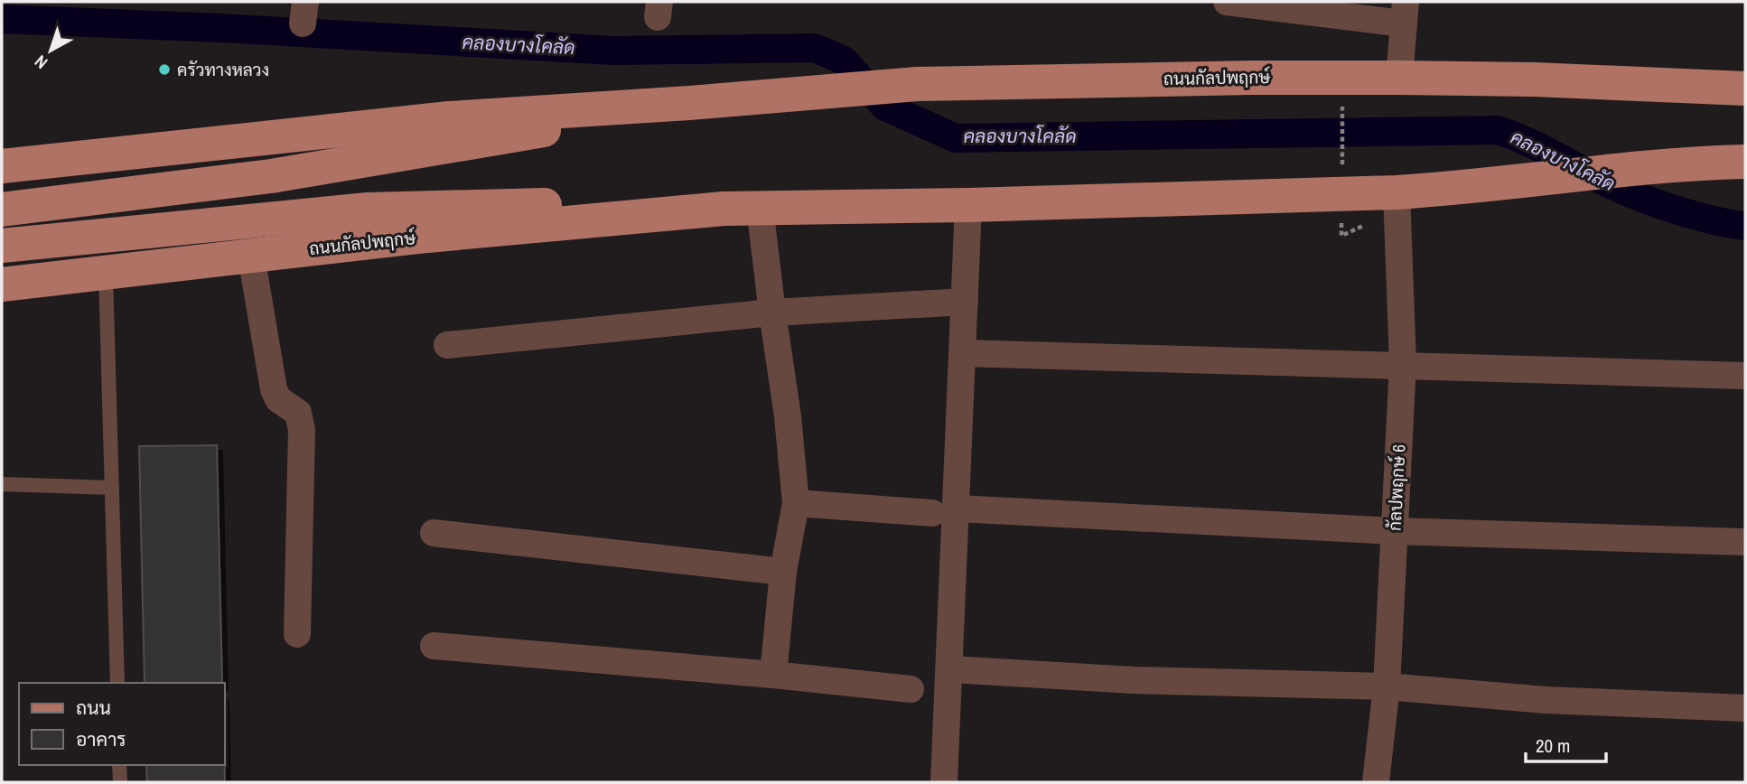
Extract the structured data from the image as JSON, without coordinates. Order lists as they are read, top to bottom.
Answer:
{
  "streets": {
    "main road": ["ถนนกัลปพฤกษ์"],
    "street": ["กัลปพฤกษ์ 6"]
  },
  "crossings": [
    ["ถนนกัลปพฤกษ์", "กัลปพฤกษ์ 6"]
  ],
  "water": ["คลองบางโคลัด"],
  "places": ["ครัวทางหลวง"],
  "legend": ["ถนน", "อาคาร"],
  "scale_bar": "20 m",
  "north": "bottom left"
}
